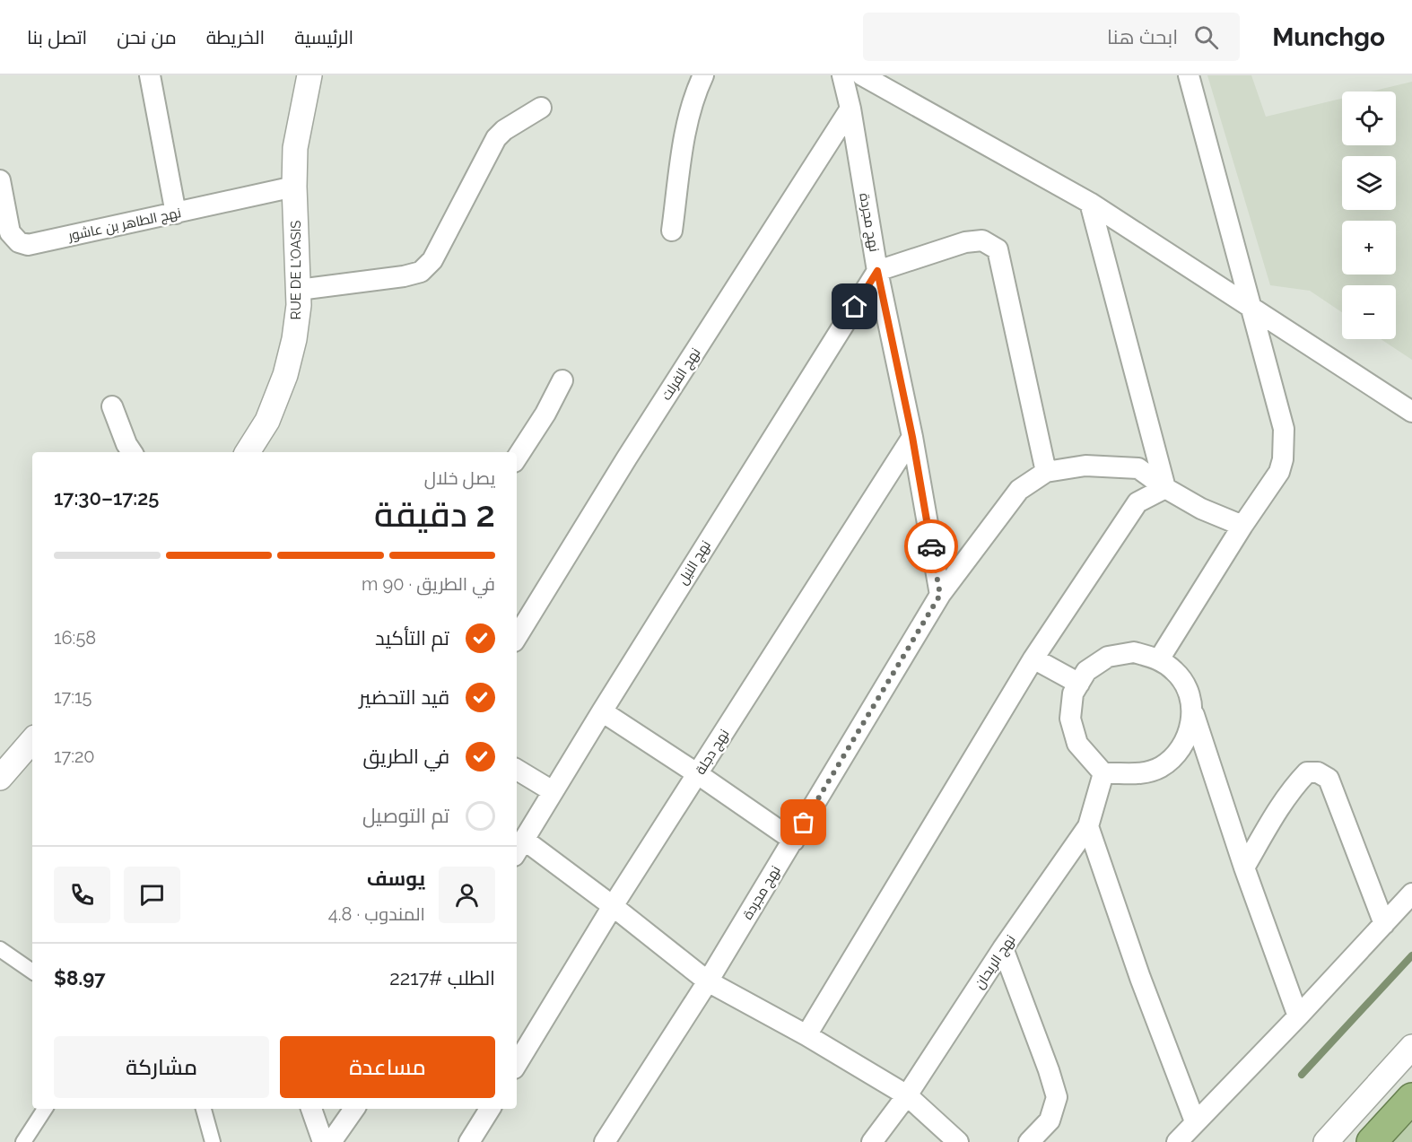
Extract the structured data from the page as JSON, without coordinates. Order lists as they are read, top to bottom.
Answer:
{
  "streets": {
    "street": [
      "نهج مجردة",
      "نهج الطاهر بن عاشور",
      "RUE DE L'OASIS",
      "نهج الفرلت",
      "نهج النيل",
      "نهج دجلة",
      "نهج الريحان"
    ]
  },
  "crossings": [
    ["نهج مجردة", "نهج الفرلت"],
    ["نهج مجردة", "نهج النيل"],
    ["نهج مجردة", "نهج دجلة"],
    ["نهج الطاهر بن عاشور", "RUE DE L'OASIS"]
  ],
  "page": {
    "header": "Munchgo",
    "search": "ابحث هنا",
    "nav": [
      "الرئيسية",
      "الخريطة",
      "من نحن",
      "اتصل بنا"
    ],
    "map_buttons": ["+", "−"],
    "heading": ["2 دقيقة", "يصل خلال", "17:25–17:30"],
    "panel": [
      "يوسف",
      "المندوب · 4.8",
      "الطلب #2217",
      "$8.97"
    ],
    "bar": "في الطريق · 90 m",
    "list": [
      ["تم التأكيد", "16:58"],
      ["قيد التحضير", "17:15"],
      ["في الطريق", "17:20"],
      "تم التوصيل"
    ],
    "buttons": ["مساعدة", "مشاركة"]
  }
}
